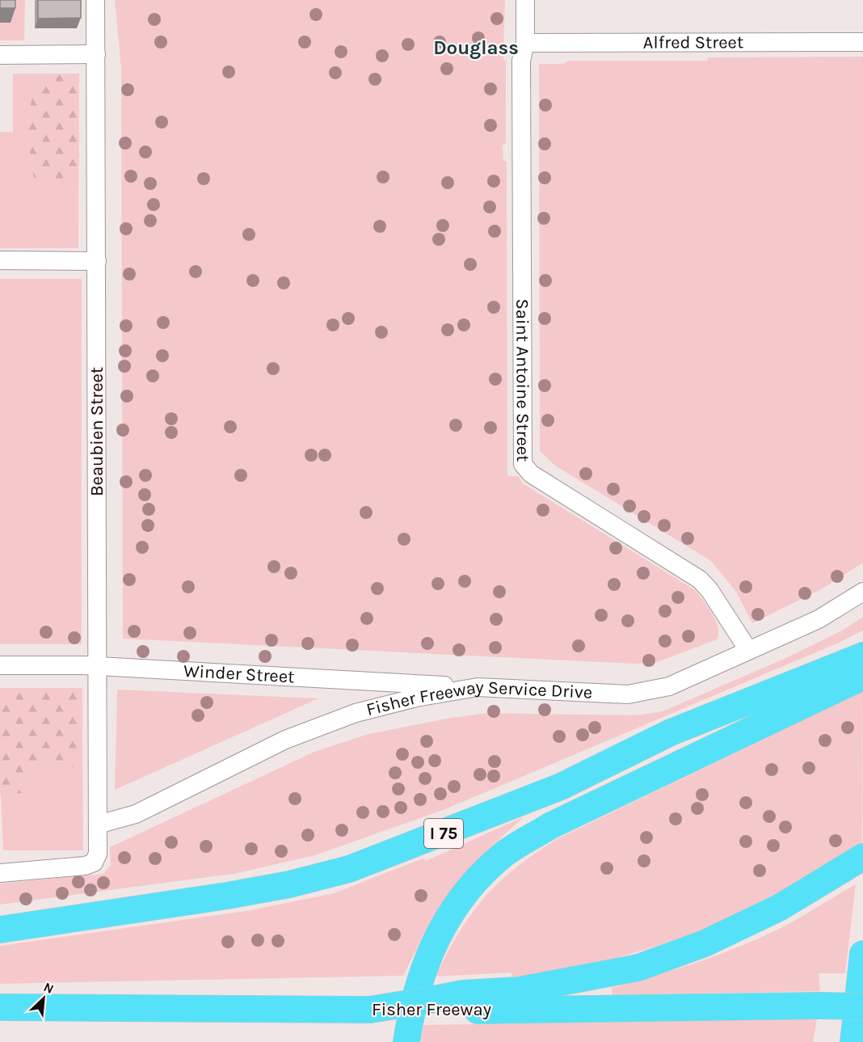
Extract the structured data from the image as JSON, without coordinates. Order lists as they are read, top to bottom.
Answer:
{
  "streets": {
    "highway": ["I 75", "Fisher Freeway"],
    "street": [
      "Alfred Street",
      "Saint Antoine Street",
      "Beaubien Street",
      "Winder Street",
      "Fisher Freeway Service Drive"
    ]
  },
  "crossings": [
    ["Alfred Street", "Saint Antoine Street"],
    ["Saint Antoine Street", "Fisher Freeway Service Drive"],
    ["Beaubien Street", "Winder Street"],
    ["Beaubien Street", "Fisher Freeway Service Drive"],
    ["Winder Street", "Fisher Freeway Service Drive"]
  ],
  "districts": ["Douglass"],
  "north": "top right"
}
